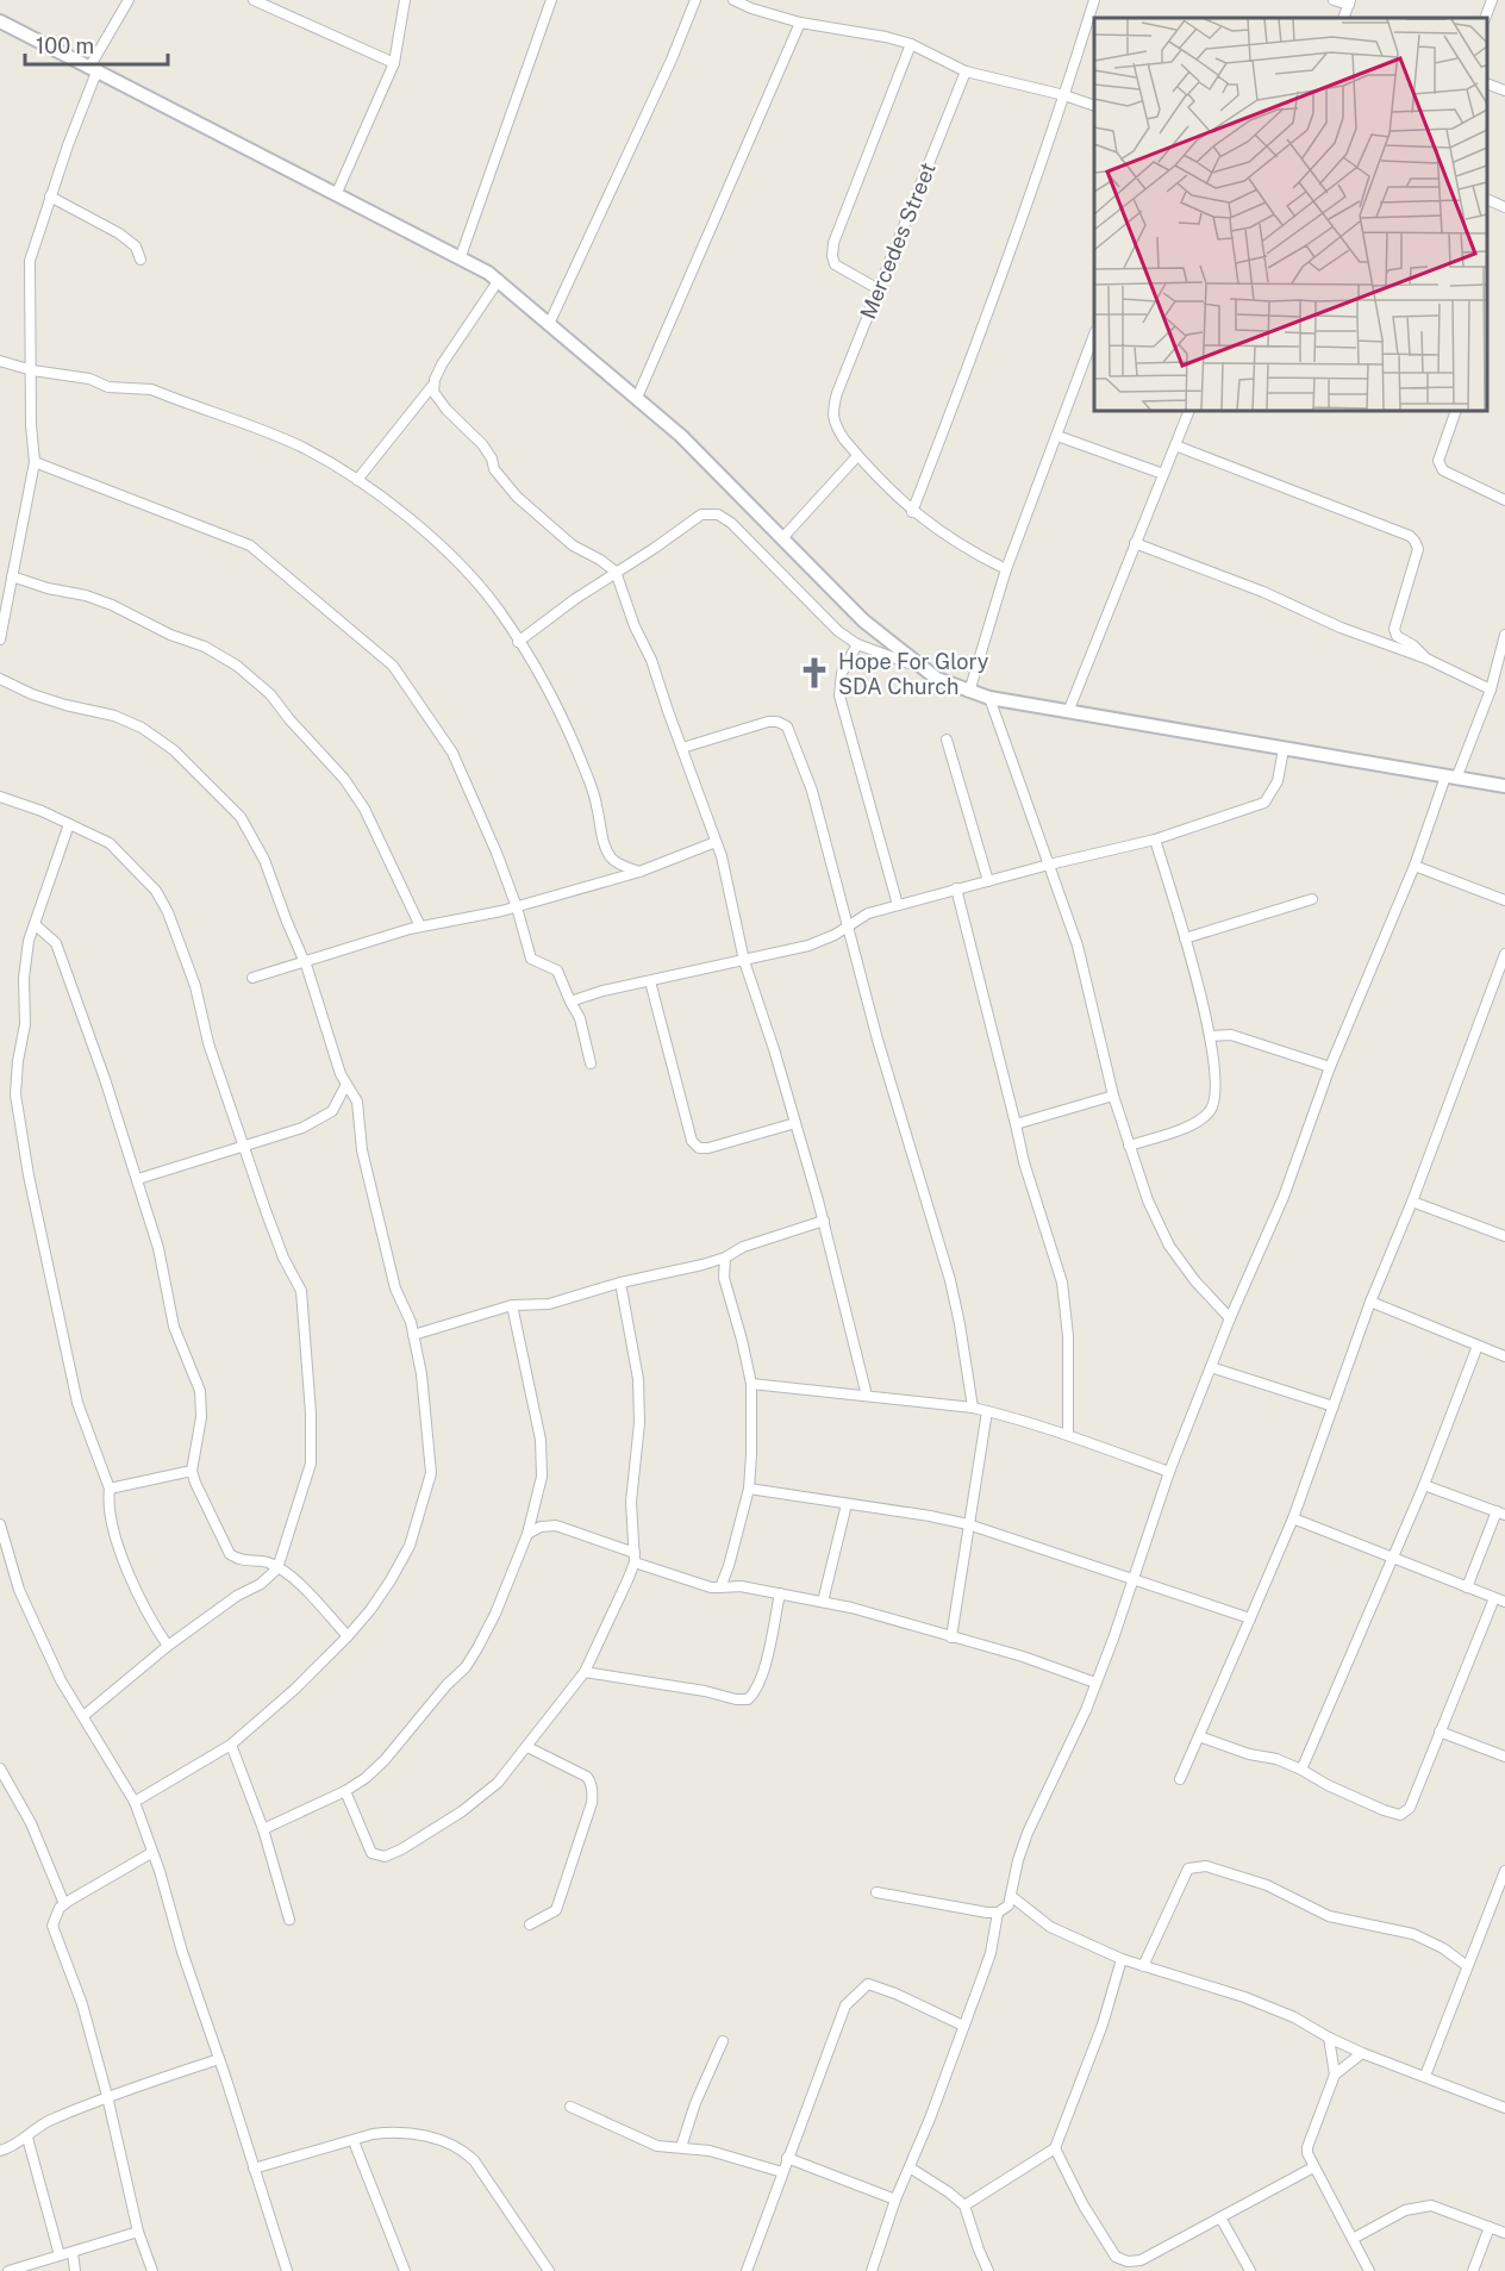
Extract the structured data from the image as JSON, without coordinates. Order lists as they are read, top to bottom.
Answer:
{
  "streets": {
    "street": ["Mercedes Street"]
  },
  "places": {
    "church": ["Hope For Glory SDA Church"]
  },
  "scale_bar": "100 m"
}
